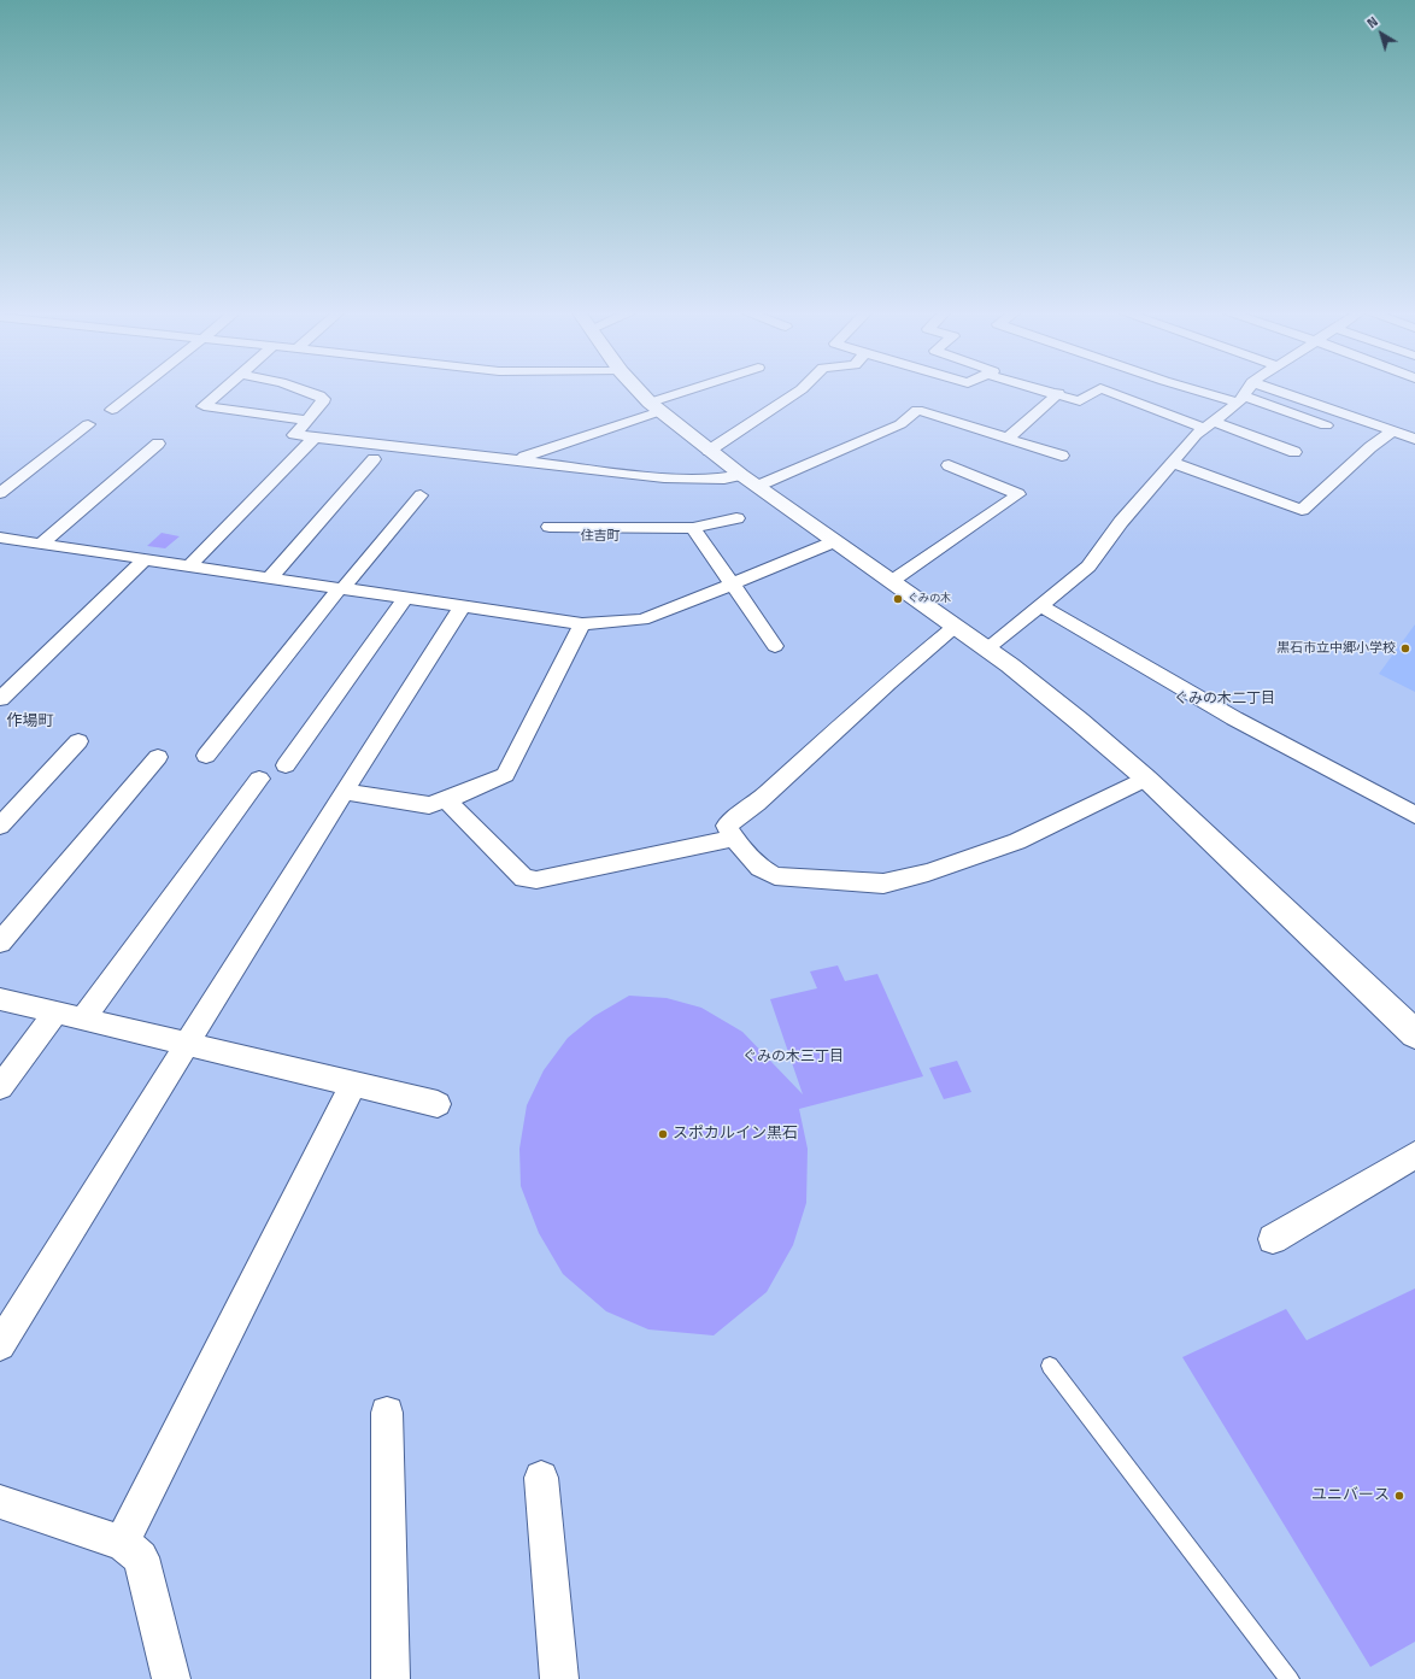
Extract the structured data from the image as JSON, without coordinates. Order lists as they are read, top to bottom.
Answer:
{
  "districts": [
    "住吉町",
    "ぐみの木二丁目",
    "作場町",
    "ぐみの木三丁目"
  ],
  "places": [
    "ぐみの木",
    "黒石市立中郷小学校",
    "スポカルイン黒石",
    "ユニバース"
  ],
  "north": "top left"
}
